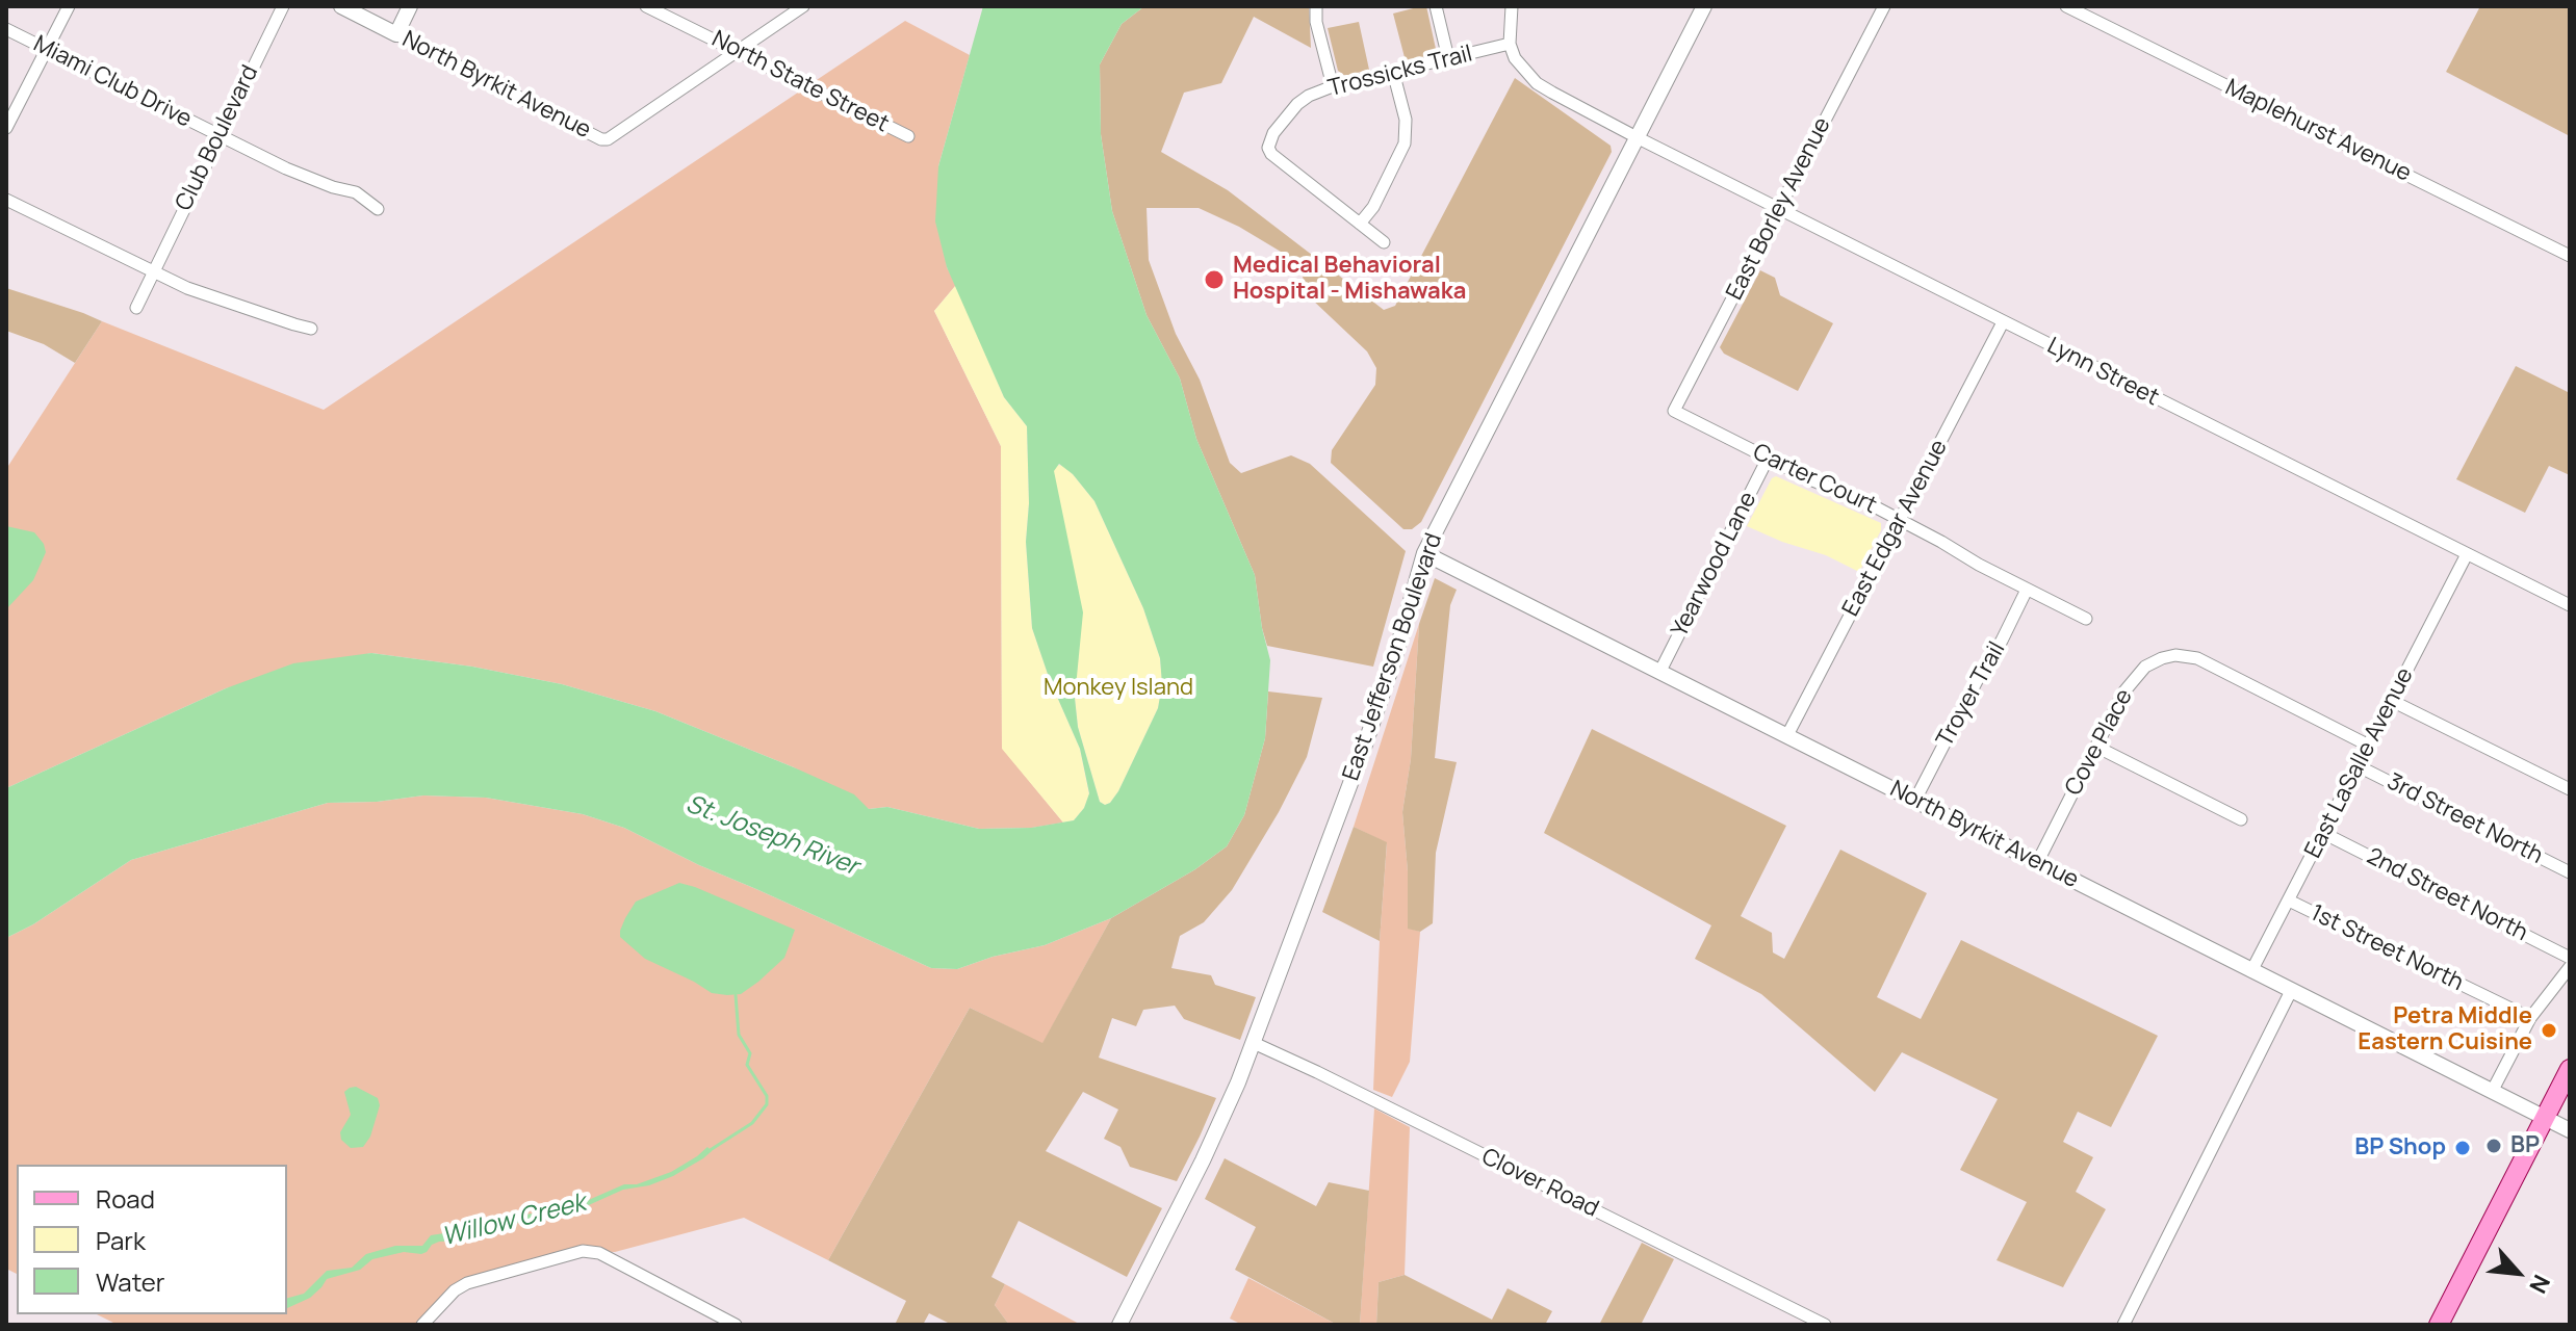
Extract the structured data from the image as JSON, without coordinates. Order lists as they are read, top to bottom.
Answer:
{
  "streets": {
    "street": [
      "Trossicks Trail",
      "Miami Club Drive",
      "North State Street",
      "North Byrkit Avenue",
      "Maplehurst Avenue",
      "Club Boulevard",
      "East Borley Avenue",
      "Lynn Street",
      "Carter Court",
      "East Edgar Avenue",
      "Yearwood Lane",
      "East Jefferson Boulevard",
      "Troyer Trail",
      "Cove Place",
      "East LaSalle Avenue",
      "3rd Street North",
      "2nd Street North",
      "1st Street North",
      "Clover Road"
    ]
  },
  "crossings": [
    ["Trossicks Trail", "Lynn Street"],
    ["Miami Club Drive", "Club Boulevard"],
    ["North State Street", "North Byrkit Avenue"],
    ["North Byrkit Avenue", "East Edgar Avenue"],
    ["North Byrkit Avenue", "Yearwood Lane"],
    ["North Byrkit Avenue", "East Jefferson Boulevard"],
    ["North Byrkit Avenue", "Troyer Trail"],
    ["North Byrkit Avenue", "Cove Place"],
    ["North Byrkit Avenue", "East LaSalle Avenue"],
    ["East Borley Avenue", "Lynn Street"],
    ["East Borley Avenue", "Carter Court"],
    ["Lynn Street", "East Edgar Avenue"],
    ["Lynn Street", "East Jefferson Boulevard"],
    ["Lynn Street", "East LaSalle Avenue"],
    ["Carter Court", "East Edgar Avenue"],
    ["Carter Court", "Yearwood Lane"],
    ["Carter Court", "Troyer Trail"],
    ["East Jefferson Boulevard", "Clover Road"],
    ["Cove Place", "East LaSalle Avenue"],
    ["East LaSalle Avenue", "3rd Street North"],
    ["East LaSalle Avenue", "2nd Street North"],
    ["East LaSalle Avenue", "1st Street North"]
  ],
  "water": ["St. Joseph River", "Willow Creek"],
  "parks": ["Monkey Island"],
  "places": [
    "Medical Behavioral Hospital - Mishawaka",
    "Petra Middle Eastern Cuisine",
    "BP",
    "BP Shop"
  ],
  "legend": ["Road", "Park", "Water"],
  "north": "bottom right"
}
